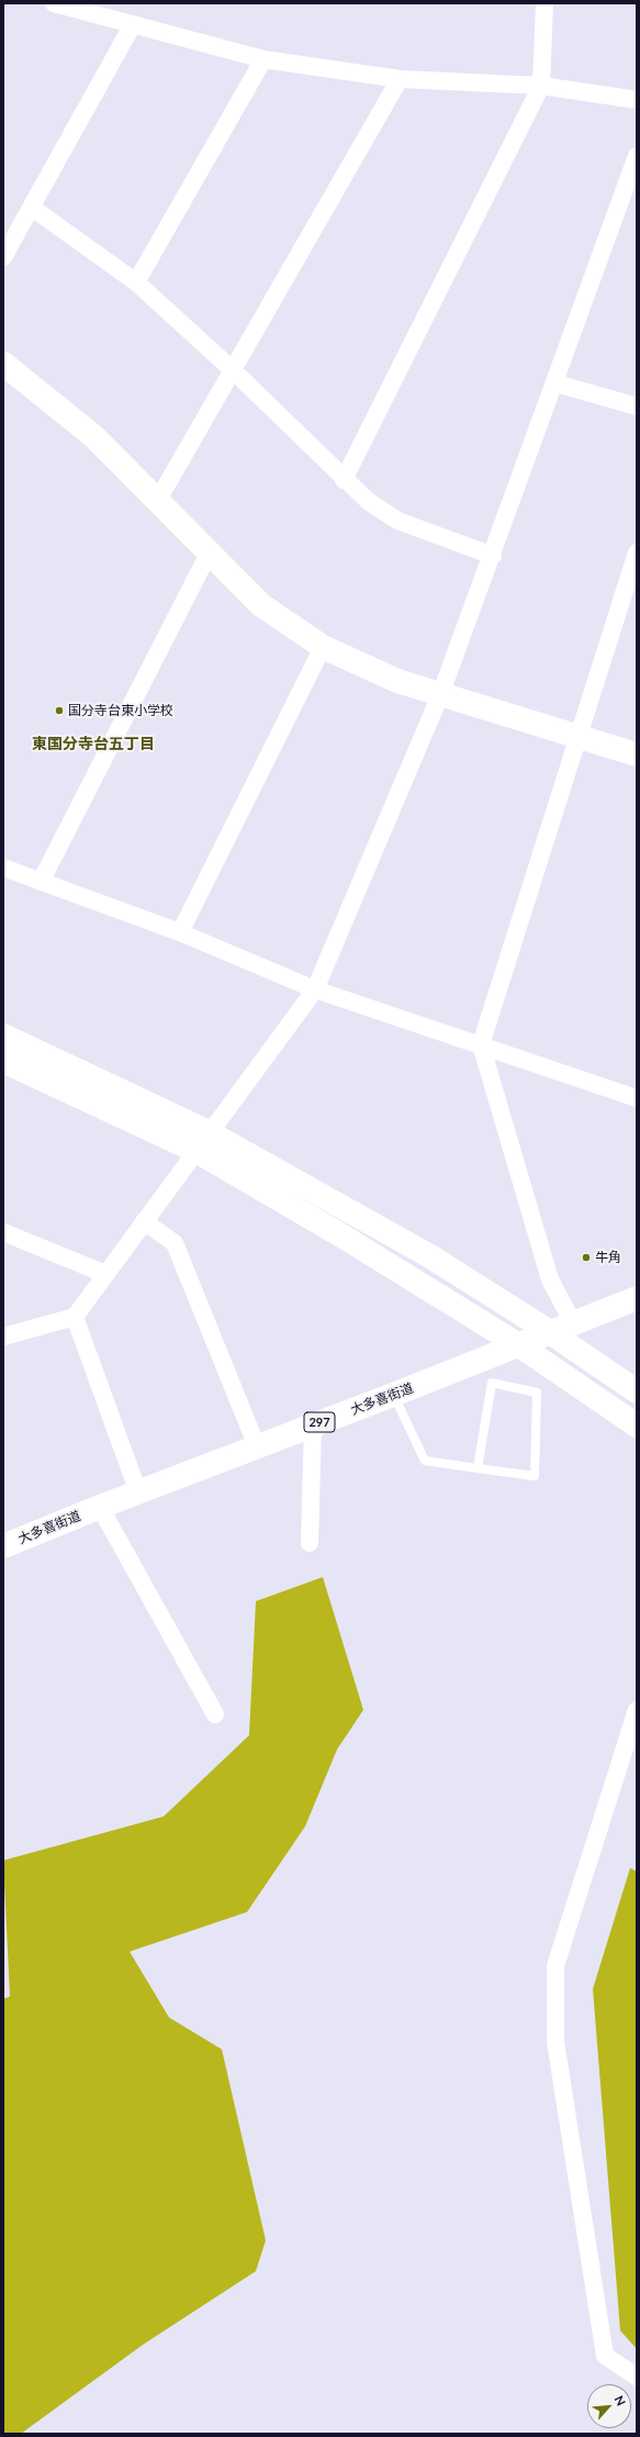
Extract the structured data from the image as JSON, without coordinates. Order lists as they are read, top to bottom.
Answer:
{
  "streets": {
    "main road": ["大多喜街道", "297"]
  },
  "districts": ["東国分寺台五丁目"],
  "places": ["国分寺台東小学校", "牛角"],
  "north": "top right"
}
